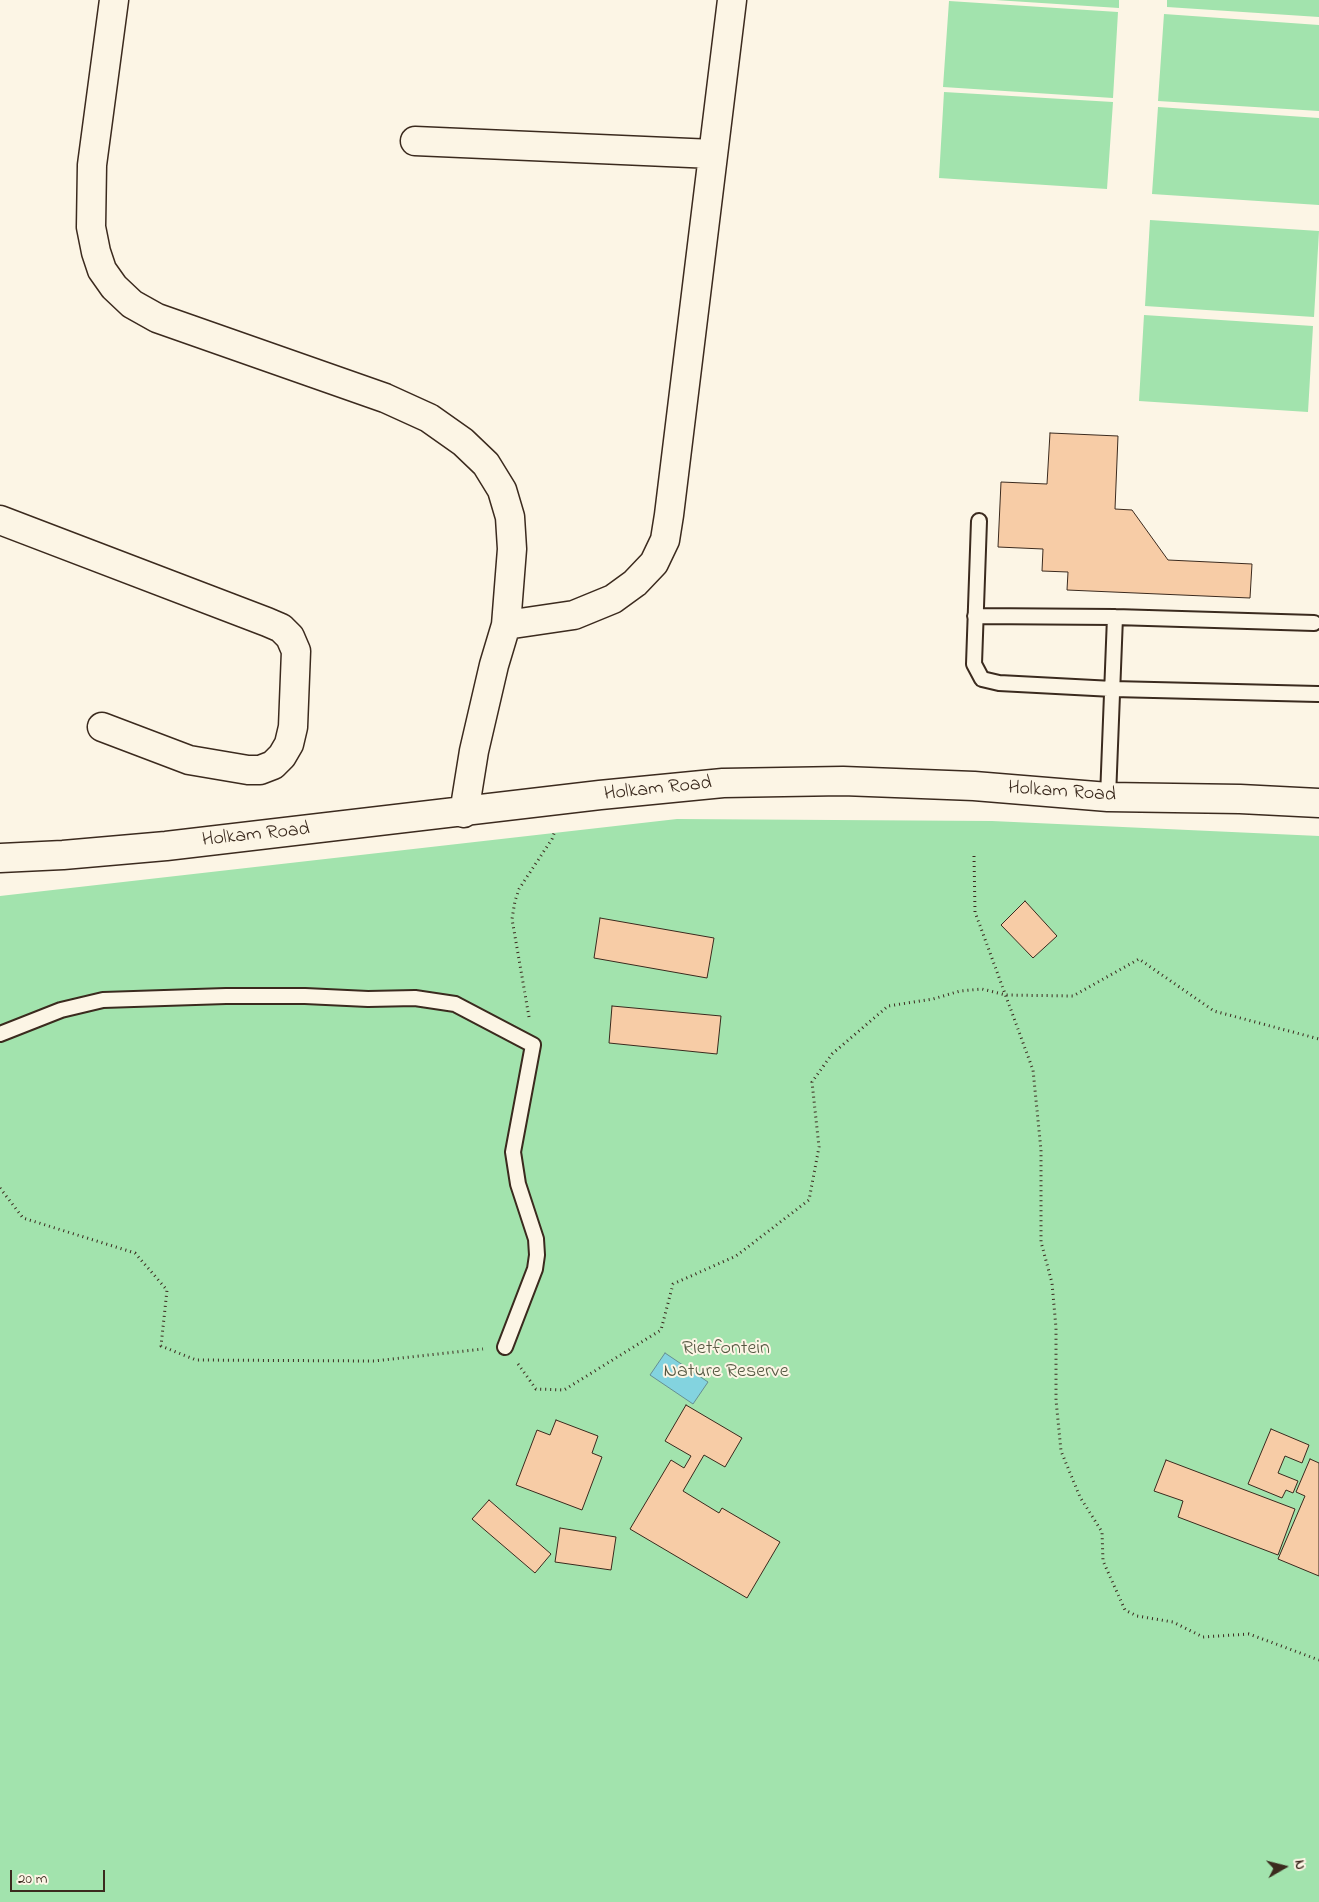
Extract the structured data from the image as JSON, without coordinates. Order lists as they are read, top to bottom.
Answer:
{
  "streets": {
    "street": ["Holkam Road"]
  },
  "parks": ["Rietfontein Nature Reserve"],
  "scale_bar": "20 m",
  "north": "right"
}
